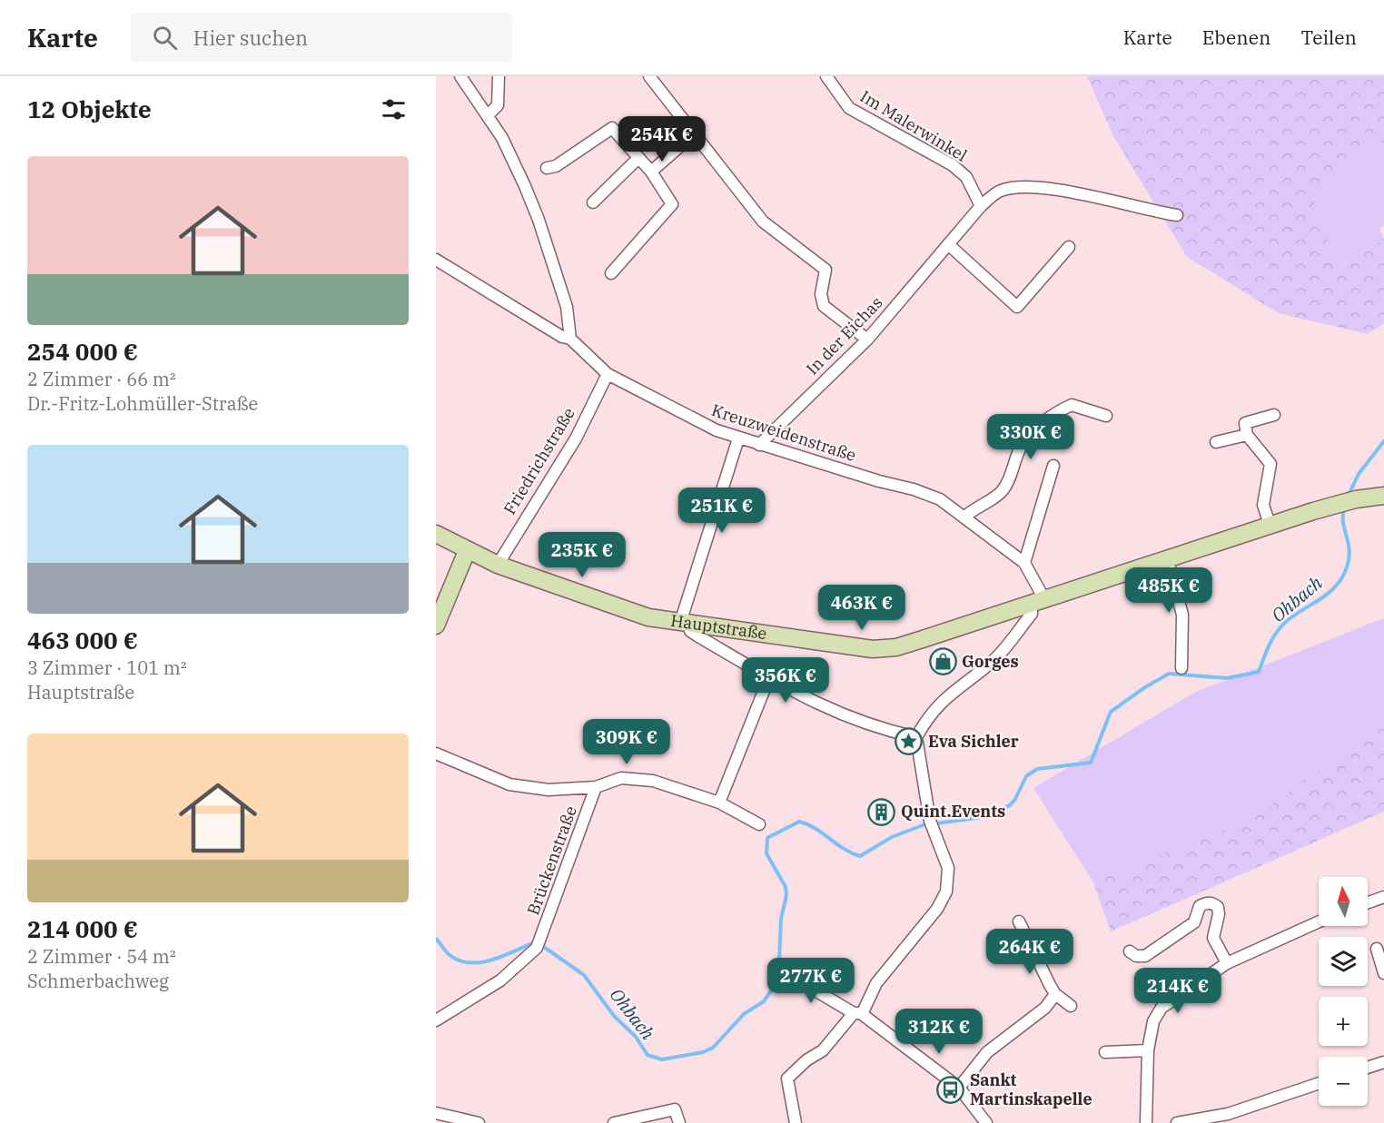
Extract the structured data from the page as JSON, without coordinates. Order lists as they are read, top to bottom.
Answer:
{
  "streets": {
    "main road": ["Hauptstraße"],
    "street": [
      "Im Malerwinkel",
      "In der Eichas",
      "Kreuzweidenstraße",
      "Friedrichstraße",
      "Brückenstraße"
    ]
  },
  "crossings": [
    ["Im Malerwinkel", "In der Eichas"],
    ["In der Eichas", "Kreuzweidenstraße"],
    ["Kreuzweidenstraße", "Friedrichstraße"],
    ["Kreuzweidenstraße", "Hauptstraße"],
    ["Friedrichstraße", "Hauptstraße"]
  ],
  "water": ["Ohbach"],
  "places": {
    "shop": ["Gorges"],
    "place": ["Eva Sichler"],
    "building": ["Quint.Events"],
    "bus stop": ["Sankt Martinskapelle"]
  },
  "north": "top",
  "page": {
    "header": "Karte",
    "search": "Hier suchen",
    "nav": ["Karte", "Ebenen", "Teilen"],
    "heading": "12 Objekte",
    "price": [
      "254K €",
      "330K €",
      "251K €",
      "235K €",
      "485K €",
      "463K €",
      "356K €",
      "309K €",
      "264K €",
      "277K €",
      "214K €",
      "312K €"
    ],
    "list": [
      {
        "name": "254 000 €",
        "note": "2 Zimmer · 66 m² · Dr.-Fritz-Lohmüller-Straße"
      },
      {
        "name": "463 000 €",
        "note": "3 Zimmer · 101 m² · Hauptstraße"
      },
      {
        "name": "214 000 €",
        "note": "2 Zimmer · 54 m² · Schmerbachweg"
      }
    ],
    "map_buttons": ["+", "−"]
  }
}
